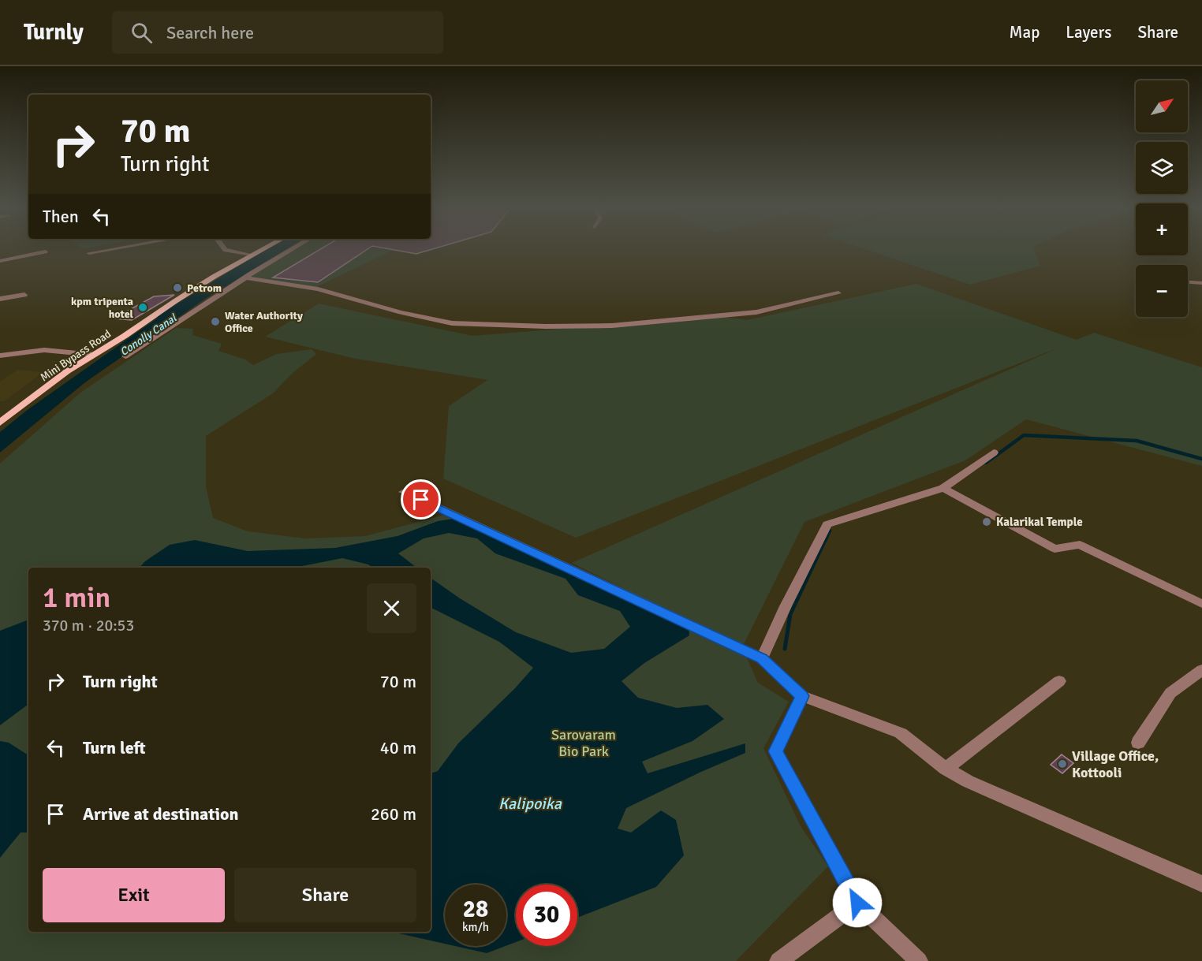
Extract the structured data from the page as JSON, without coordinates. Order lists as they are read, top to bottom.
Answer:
{
  "streets": {
    "main road": ["Mini Bypass Road"]
  },
  "water": ["Conolly Canal", "Kalipoika"],
  "parks": ["Sarovaram Bio Park"],
  "places": [
    "Petrom",
    "kpm tripenta hotel",
    "Water Authority Office",
    "Kalarikal Temple",
    "Village Office, Kottooli"
  ],
  "north": "top right",
  "page": {
    "header": "Turnly",
    "search": "Search here",
    "nav": ["Map", "Layers", "Share"],
    "map_buttons": ["+", "−"],
    "turn": ["70 m", "Turn right"],
    "then": "Then",
    "heading": ["1 min", "370 m · 20:53"],
    "list": [
      {
        "name": "Turn right",
        "value": "70 m"
      },
      {
        "name": "Turn left",
        "value": "40 m"
      },
      {
        "name": "Arrive at destination",
        "value": "260 m"
      }
    ],
    "buttons": ["Exit", "Share"],
    "speed": "28 km/h",
    "limit": "30"
  }
}
